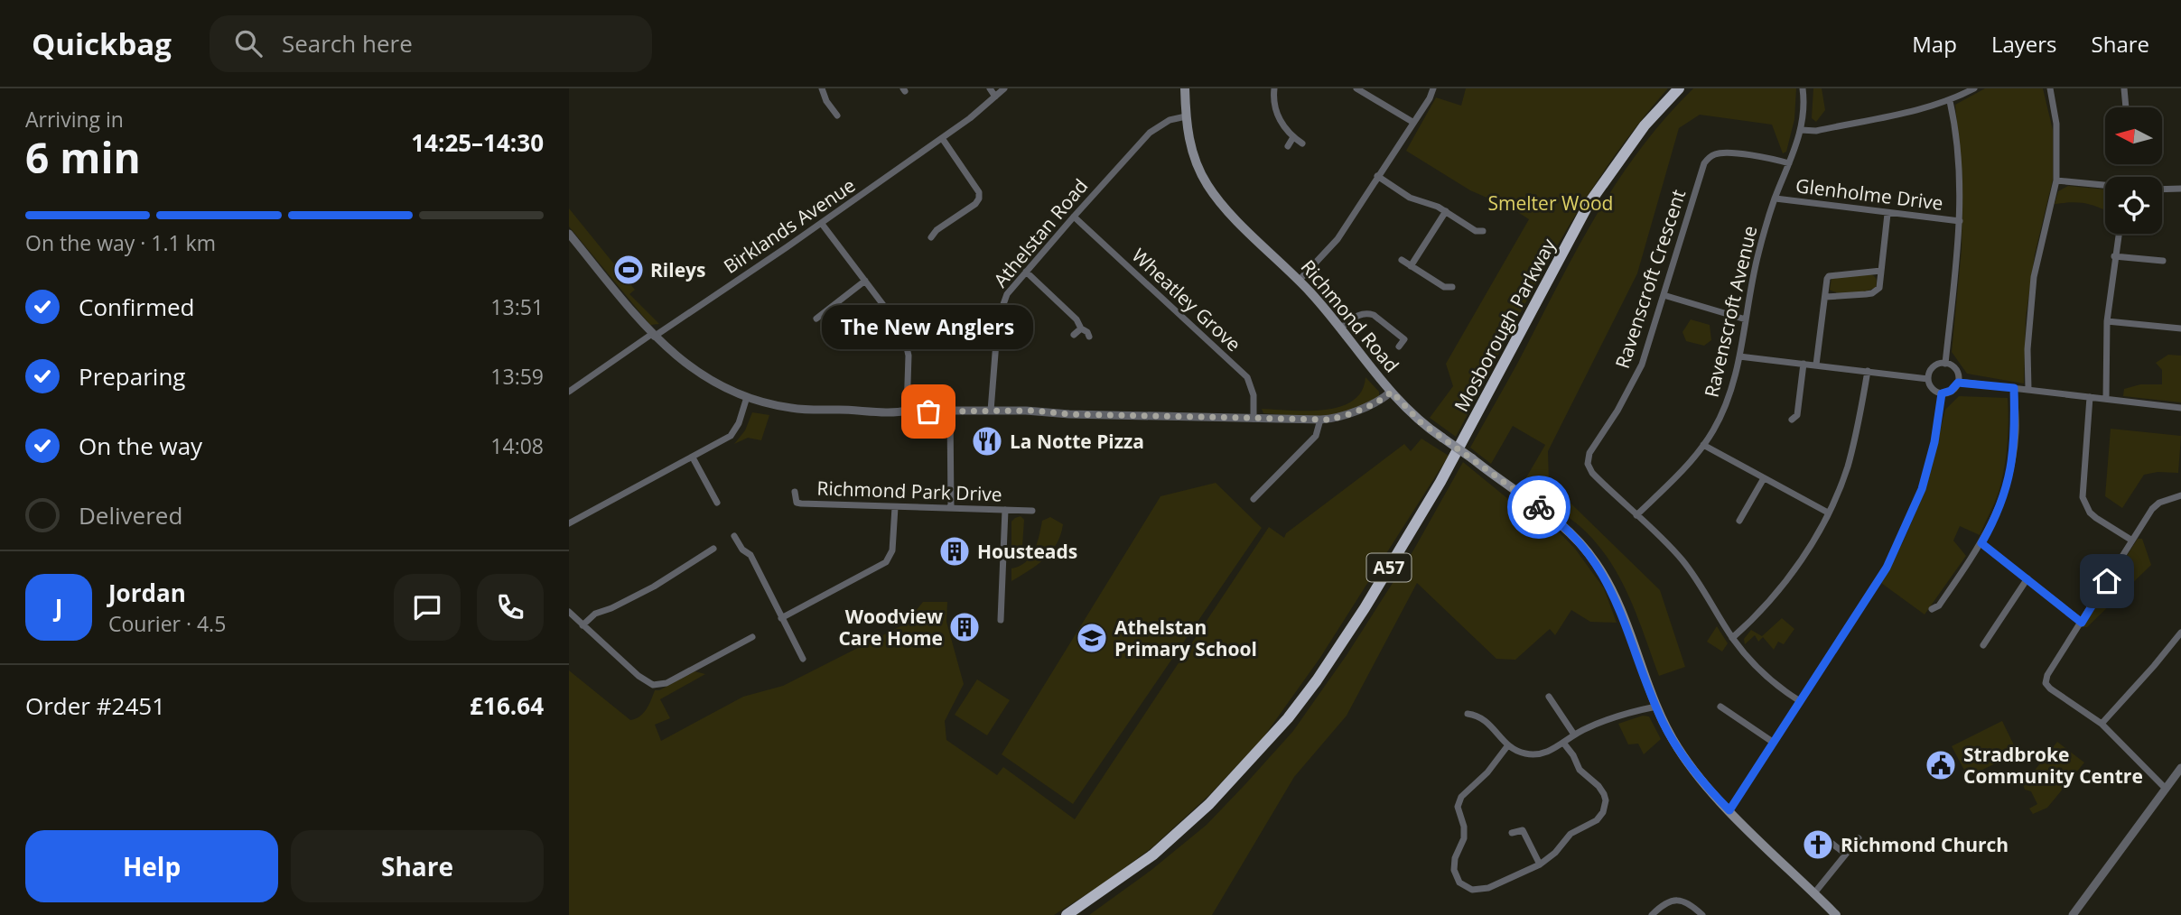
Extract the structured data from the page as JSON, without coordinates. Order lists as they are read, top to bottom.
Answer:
{
  "streets": {
    "highway": ["Mosborough Parkway", "A57"],
    "main road": ["Richmond Road"],
    "street": [
      "Glenholme Drive",
      "Birklands Avenue",
      "Athelstan Road",
      "Ravenscroft Crescent",
      "Wheatley Grove",
      "Ravenscroft Avenue",
      "Richmond Park Drive"
    ]
  },
  "crossings": [
    ["Glenholme Drive", "Ravenscroft Avenue"],
    ["Athelstan Road", "Wheatley Grove"],
    ["Athelstan Road", "Richmond Road"],
    ["Ravenscroft Crescent", "Ravenscroft Avenue"]
  ],
  "parks": ["Smelter Wood"],
  "places": {
    "sports": ["Rileys"],
    "other": ["The New Anglers"],
    "restaurant": ["La Notte Pizza"],
    "building": ["Housteads", "Woodview Care Home"],
    "school or university": ["Athelstan Primary School"],
    "public building": ["Stradbroke Community Centre"],
    "church": ["Richmond Church"]
  },
  "north": "left",
  "page": {
    "header": "Quickbag",
    "search": "Search here",
    "nav": ["Map", "Layers", "Share"],
    "heading": ["6 min", "Arriving in", "14:25–14:30"],
    "panel": [
      "Jordan",
      "Courier · 4.5",
      "Order #2451",
      "£16.64"
    ],
    "bar": "On the way · 1.1 km",
    "list": [
      ["Confirmed", "13:51"],
      ["Preparing", "13:59"],
      ["On the way", "14:08"],
      "Delivered"
    ],
    "bubble": "The New Anglers",
    "round": "J",
    "buttons": ["Help", "Share"]
  }
}
